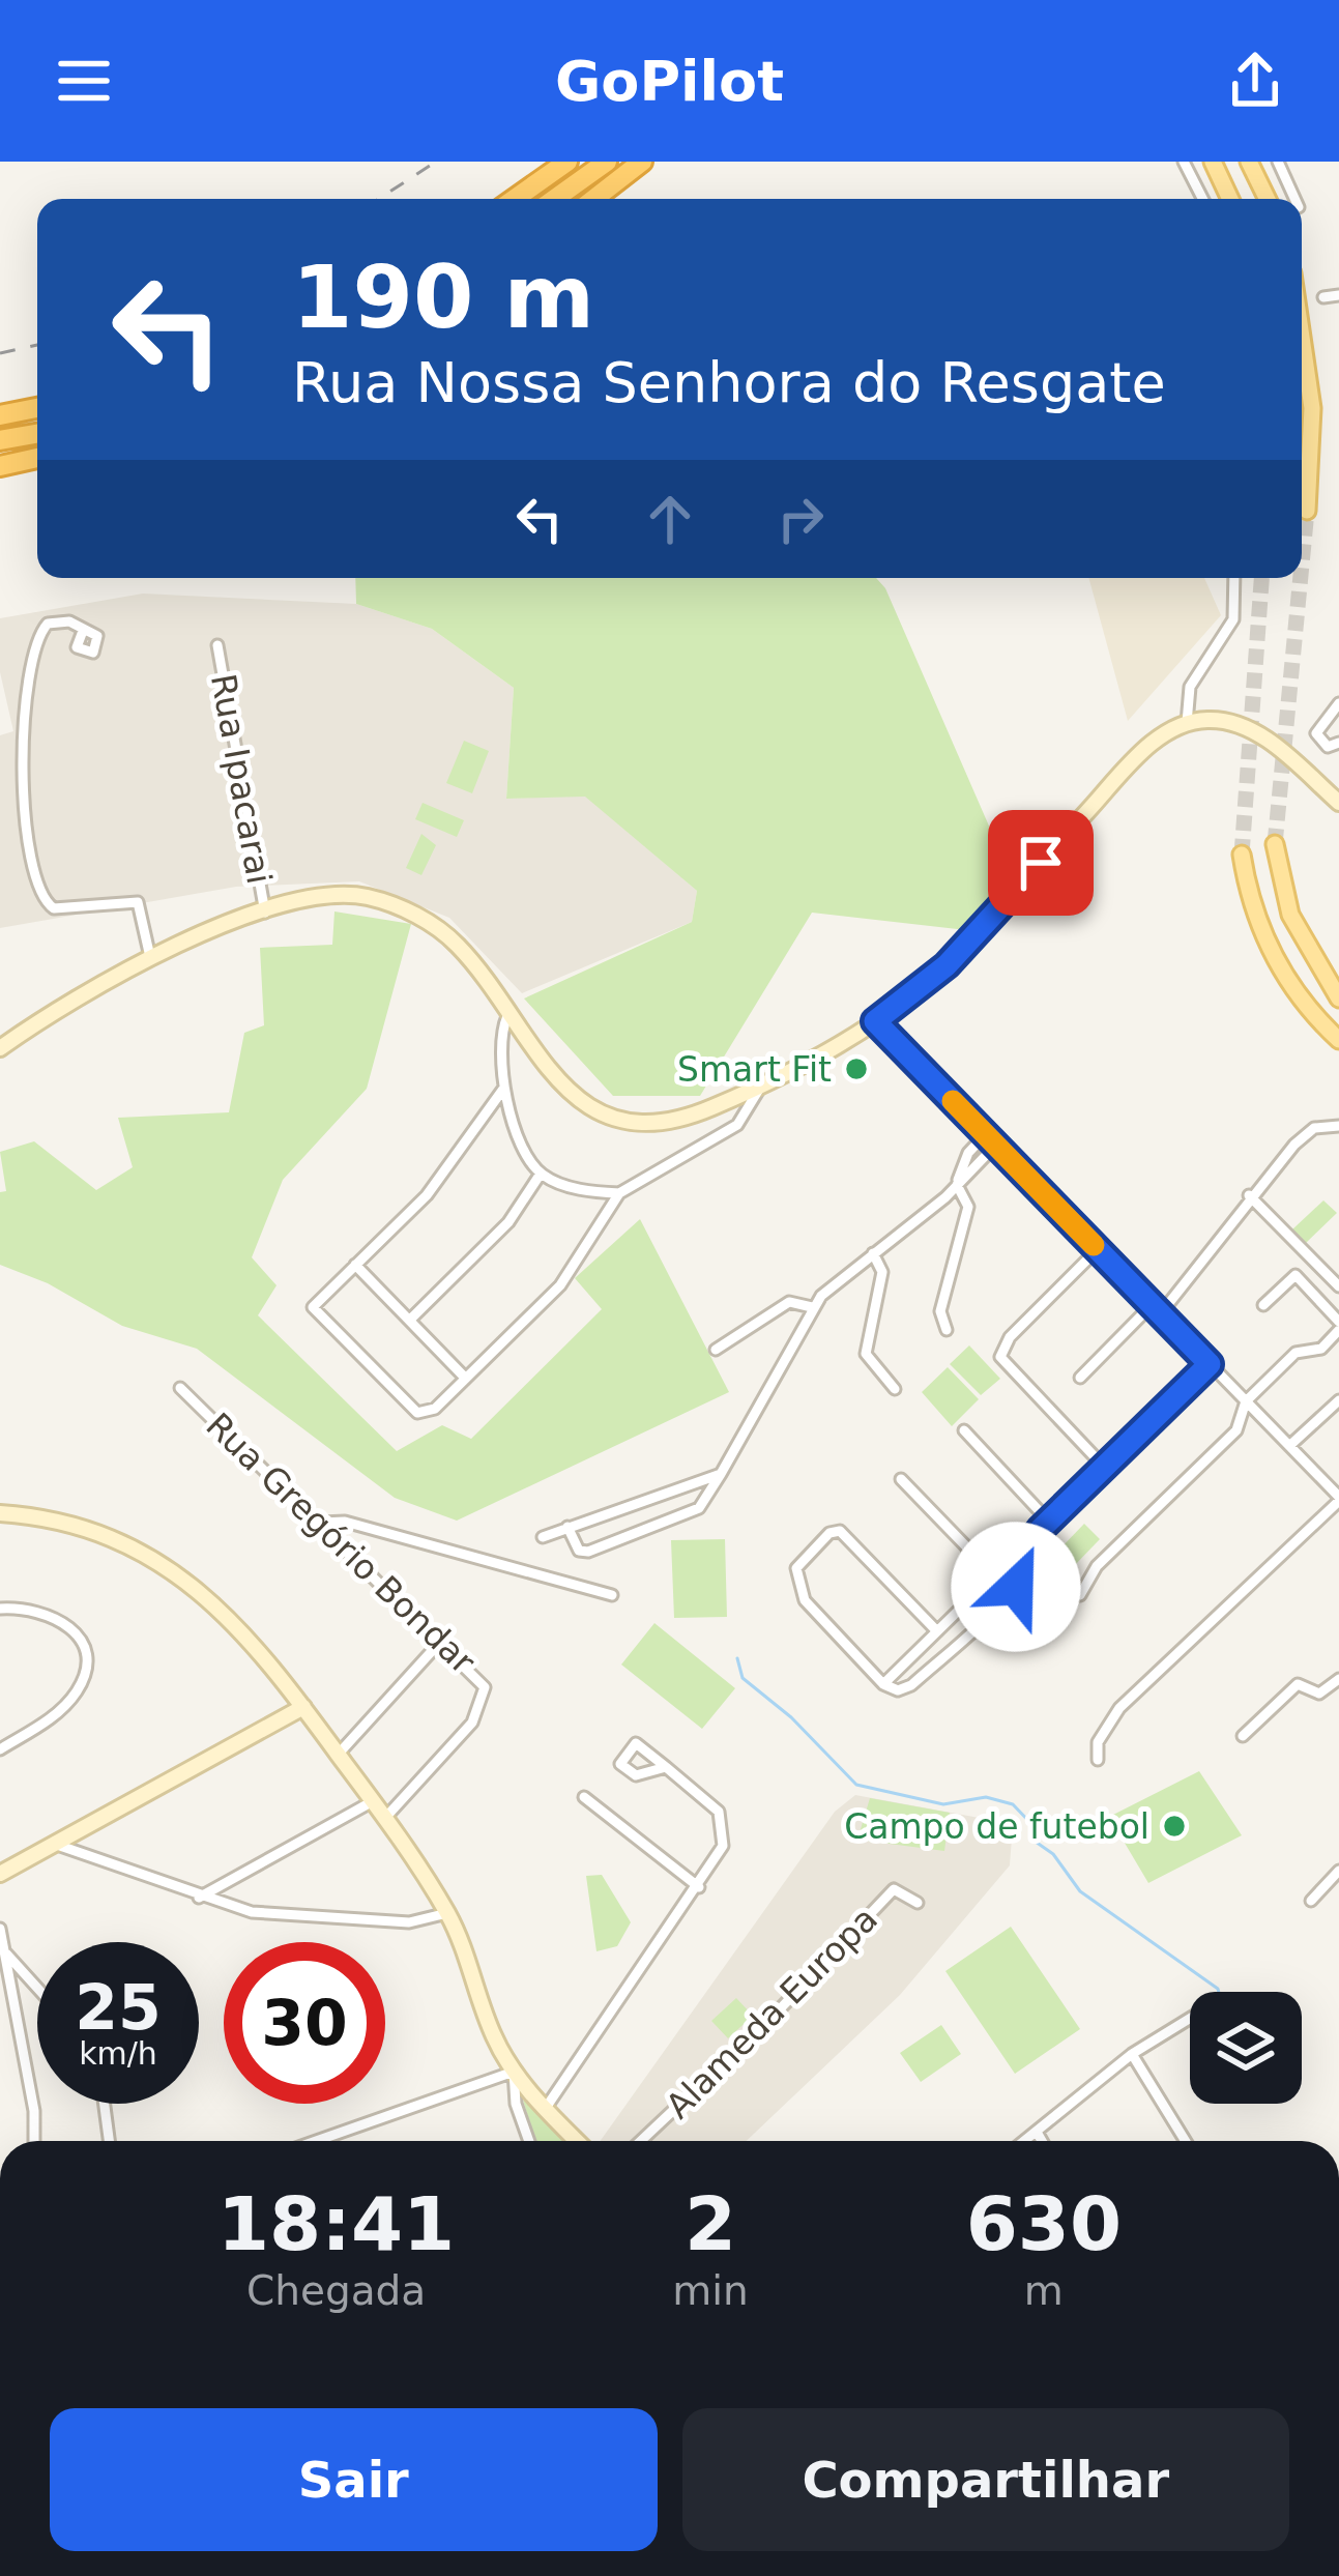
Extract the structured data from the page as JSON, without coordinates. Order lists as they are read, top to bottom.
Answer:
{
  "streets": {
    "street": ["Rua Ipacarai", "Rua Gregório Bondar", "Alameda Europa"]
  },
  "places": ["Smart Fit", "Campo de futebol"],
  "page": {
    "header": "GoPilot",
    "turn": ["190 m", "Rua Nossa Senhora do Resgate"],
    "speed": "25 km/h",
    "limit": "30",
    "eta": [
      "18:41",
      "Chegada",
      "2",
      "min",
      "630",
      "m"
    ],
    "buttons": ["Sair", "Compartilhar"]
  }
}
